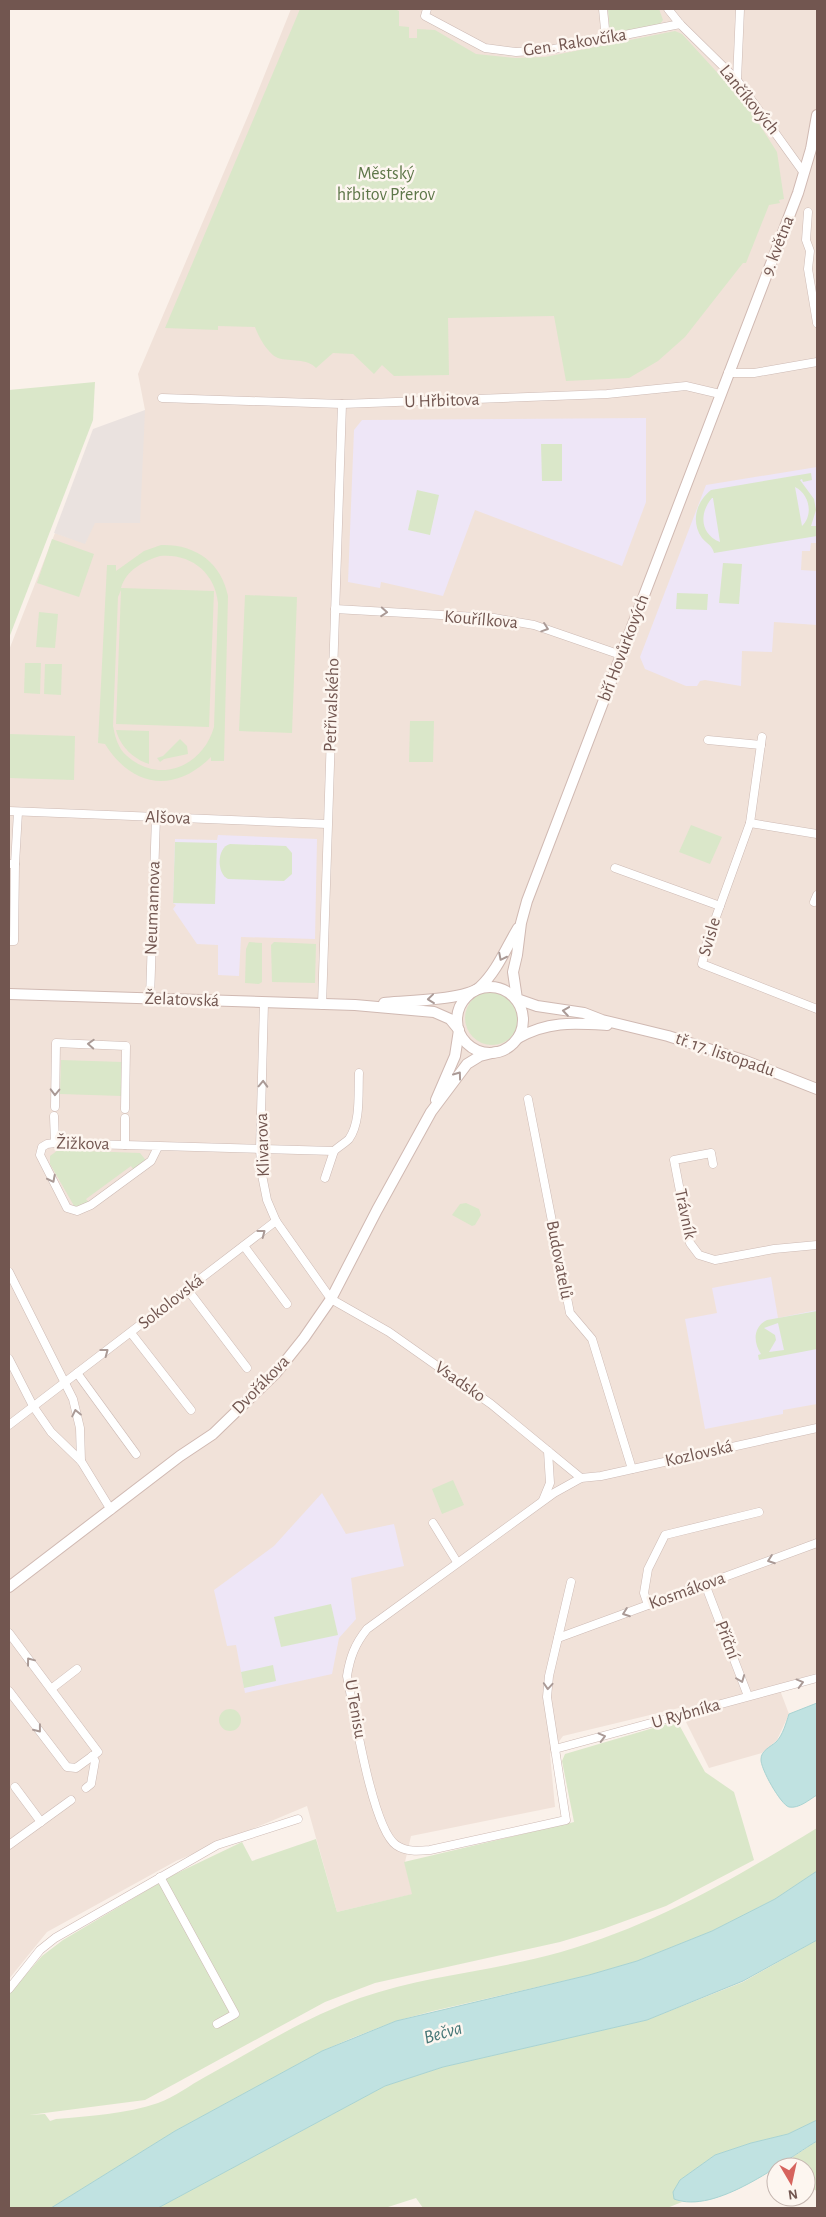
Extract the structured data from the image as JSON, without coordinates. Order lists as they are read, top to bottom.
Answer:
{
  "streets": {
    "main road": [
      "9. května",
      "bří Hovůrkových",
      "Želatovská",
      "tř. 17. listopadu",
      "Dvořákova"
    ],
    "street": [
      "Gen. Rakovčíka",
      "Lančíkových",
      "U Hřbitova",
      "Kouřílkova",
      "Petřivalského",
      "Alšova",
      "Neumannova",
      "Svisle",
      "Žižkova",
      "Klivarova",
      "Trávník",
      "Budovatelů",
      "Sokolovská",
      "Vsadsko",
      "Kozlovská",
      "Kosmákova",
      "Příční",
      "U Tenisu",
      "U Rybníka"
    ]
  },
  "crossings": [
    ["Gen. Rakovčíka", "Lančíkových"],
    ["Lančíkových", "9. května"],
    ["9. května", "bří Hovůrkových"],
    ["U Hřbitova", "bří Hovůrkových"],
    ["U Hřbitova", "Petřivalského"],
    ["Kouřílkova", "bří Hovůrkových"],
    ["Kouřílkova", "Petřivalského"],
    ["bří Hovůrkových", "Želatovská"],
    ["bří Hovůrkových", "tř. 17. listopadu"],
    ["bří Hovůrkových", "Dvořákova"],
    ["Petřivalského", "Alšova"],
    ["Petřivalského", "Želatovská"],
    ["Alšova", "Neumannova"],
    ["Neumannova", "Želatovská"],
    ["Želatovská", "tř. 17. listopadu"],
    ["Želatovská", "Klivarova"],
    ["Želatovská", "Dvořákova"],
    ["tř. 17. listopadu", "Dvořákova"],
    ["Žižkova", "Klivarova"],
    ["Klivarova", "Sokolovská"],
    ["Klivarova", "Vsadsko"],
    ["Klivarova", "Dvořákova"],
    ["Budovatelů", "Kozlovská"],
    ["Vsadsko", "Dvořákova"],
    ["Vsadsko", "Kozlovská"],
    ["Vsadsko", "U Tenisu"],
    ["Kozlovská", "U Tenisu"],
    ["Kosmákova", "Příční"],
    ["Příční", "U Rybníka"],
    ["U Tenisu", "U Rybníka"]
  ],
  "one_way": [
    "Kouřílkova",
    "Klivarova",
    "Kosmákova",
    "Příční",
    "U Rybníka"
  ],
  "water": ["Bečva"],
  "parks": ["Městský hřbitov Přerov"],
  "north": "bottom"
}
